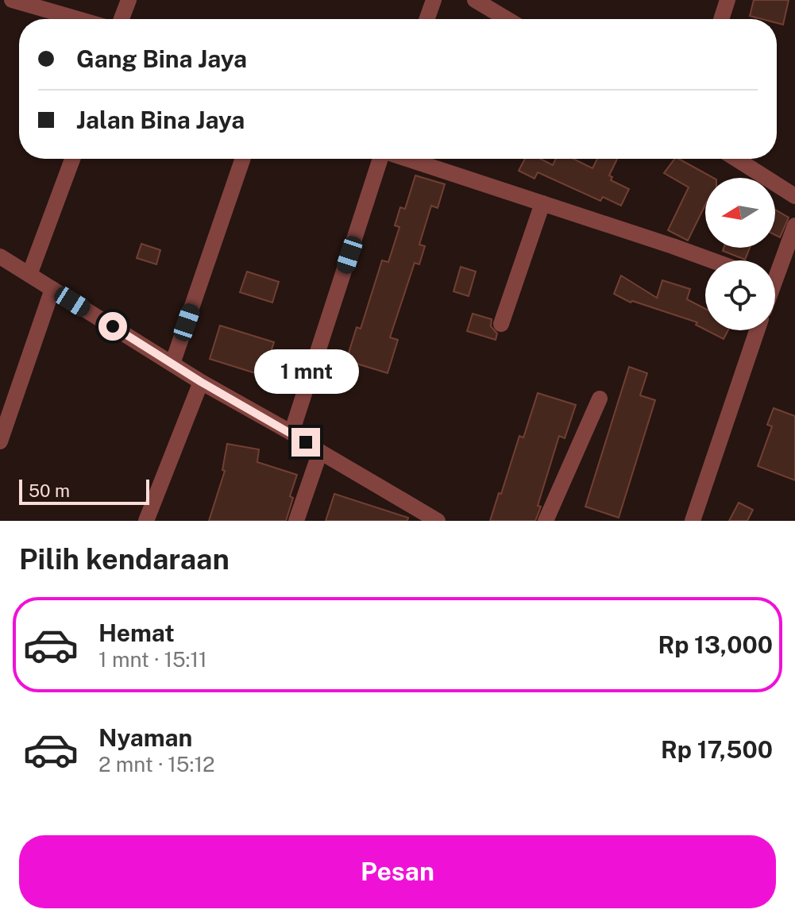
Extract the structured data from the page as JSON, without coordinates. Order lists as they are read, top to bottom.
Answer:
{
  "scale_bar": "50 m",
  "north": "left",
  "page": {
    "banner": ["Gang Bina Jaya", "Jalan Bina Jaya"],
    "bubble": "1 mnt",
    "scale": "50 m",
    "heading": "Pilih kendaraan",
    "list": [
      {
        "name": "Hemat",
        "note": "1 mnt · 15:11",
        "value": "Rp 13,000"
      },
      {
        "name": "Nyaman",
        "note": "2 mnt · 15:12",
        "value": "Rp 17,500"
      }
    ],
    "buttons": "Pesan"
  }
}
